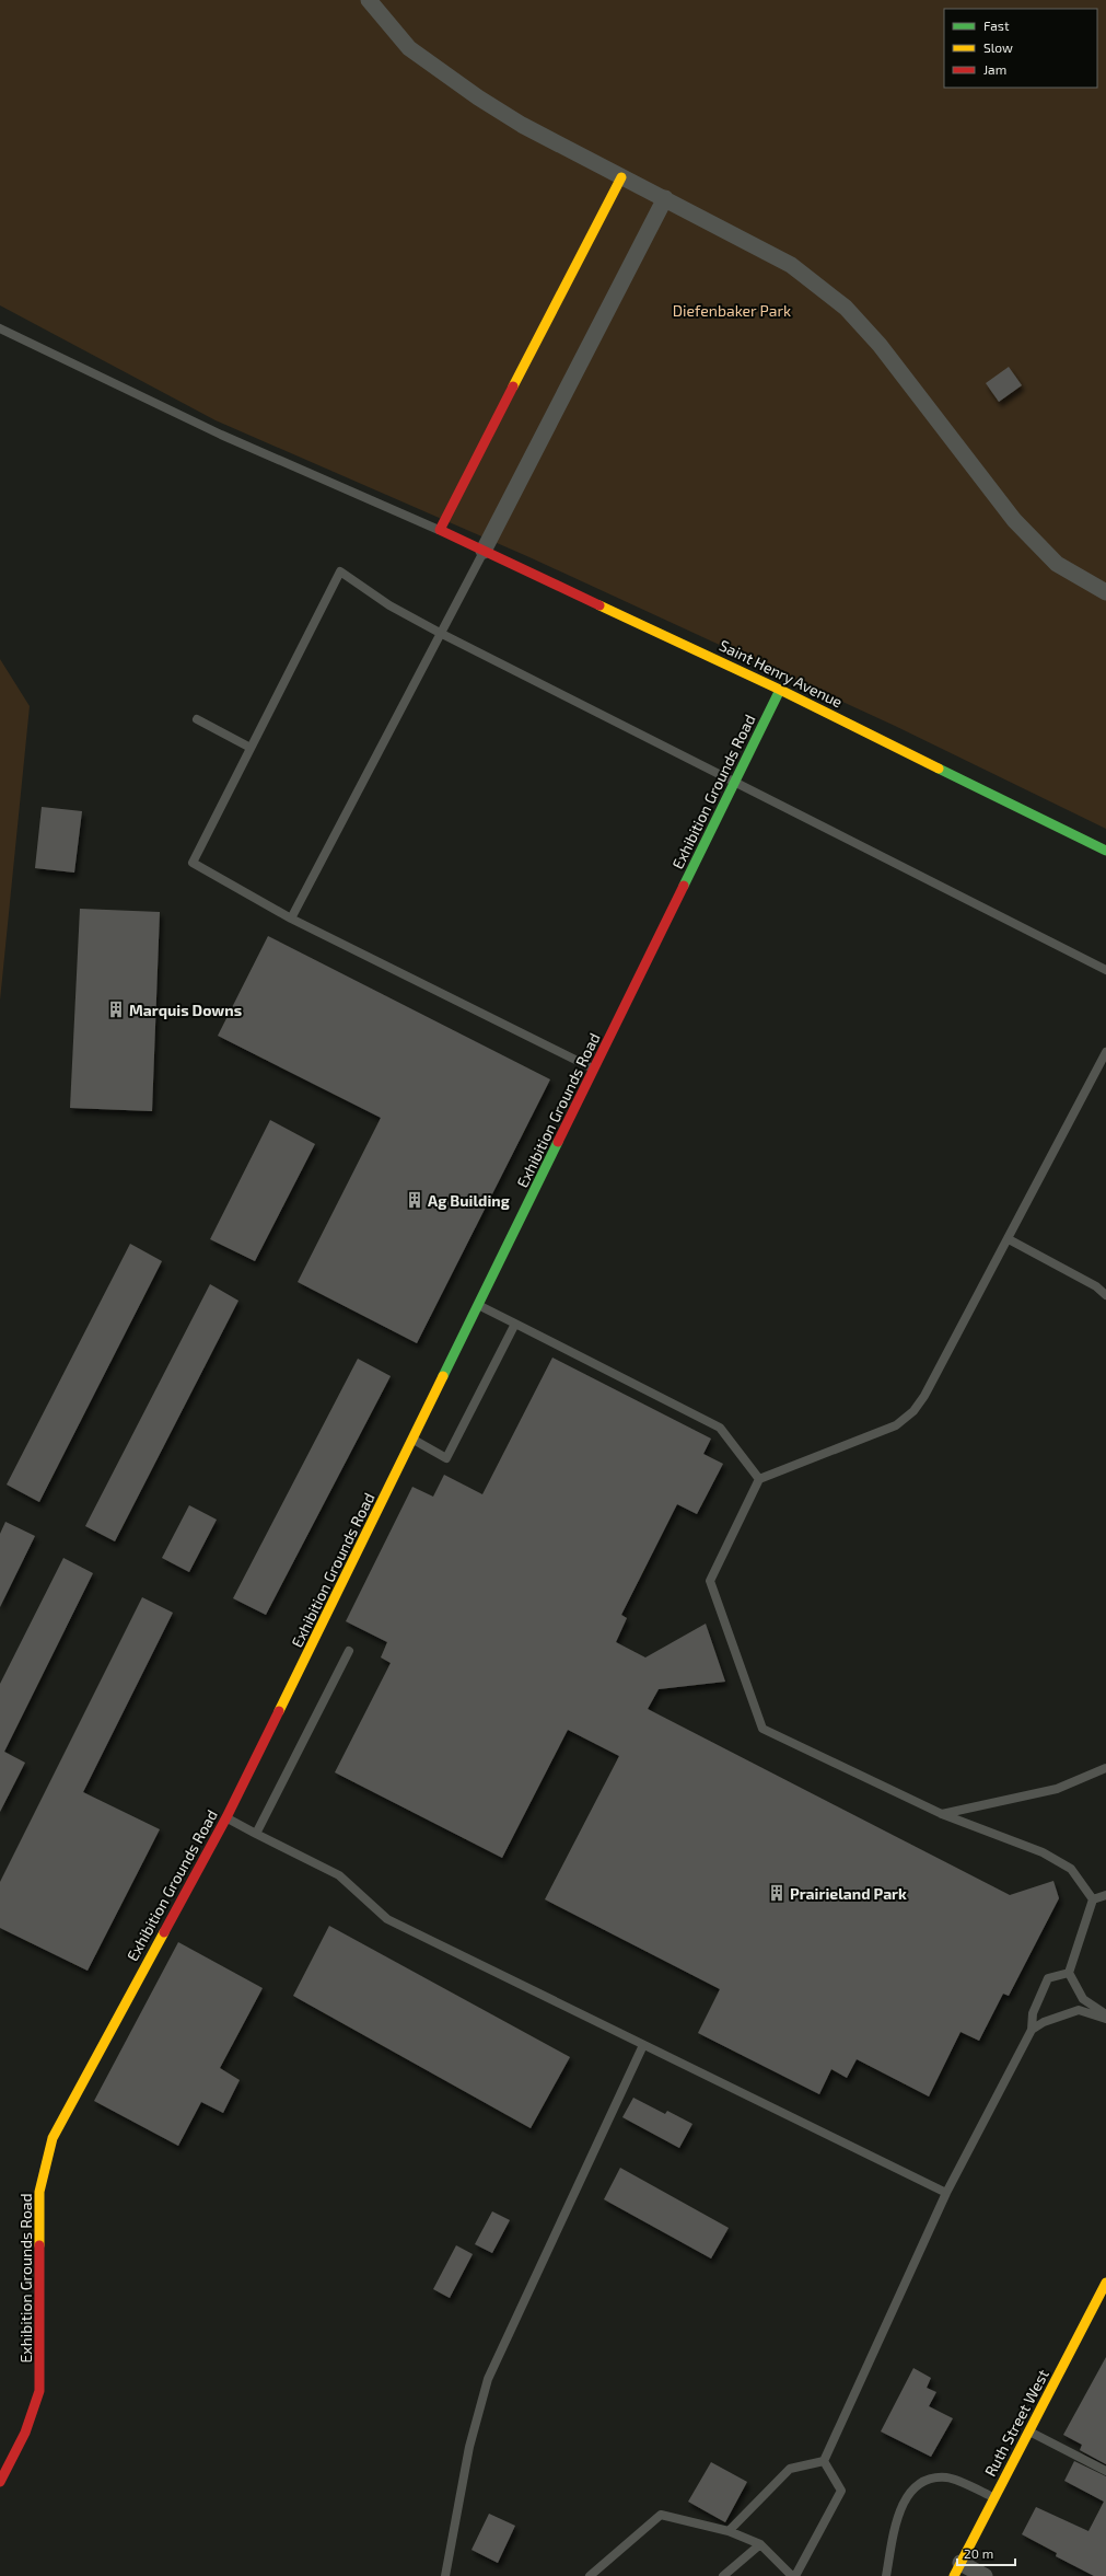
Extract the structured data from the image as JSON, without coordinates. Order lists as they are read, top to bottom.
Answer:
{
  "streets": {
    "street": ["Saint Henry Avenue", "Exhibition Grounds Road", "Ruth Street West"]
  },
  "crossings": [
    ["Saint Henry Avenue", "Exhibition Grounds Road"]
  ],
  "parks": ["Diefenbaker Park"],
  "places": {
    "building": ["Marquis Downs", "Ag Building", "Prairieland Park"]
  },
  "legend": ["Fast", "Slow", "Jam"],
  "scale_bar": "20 m"
}
